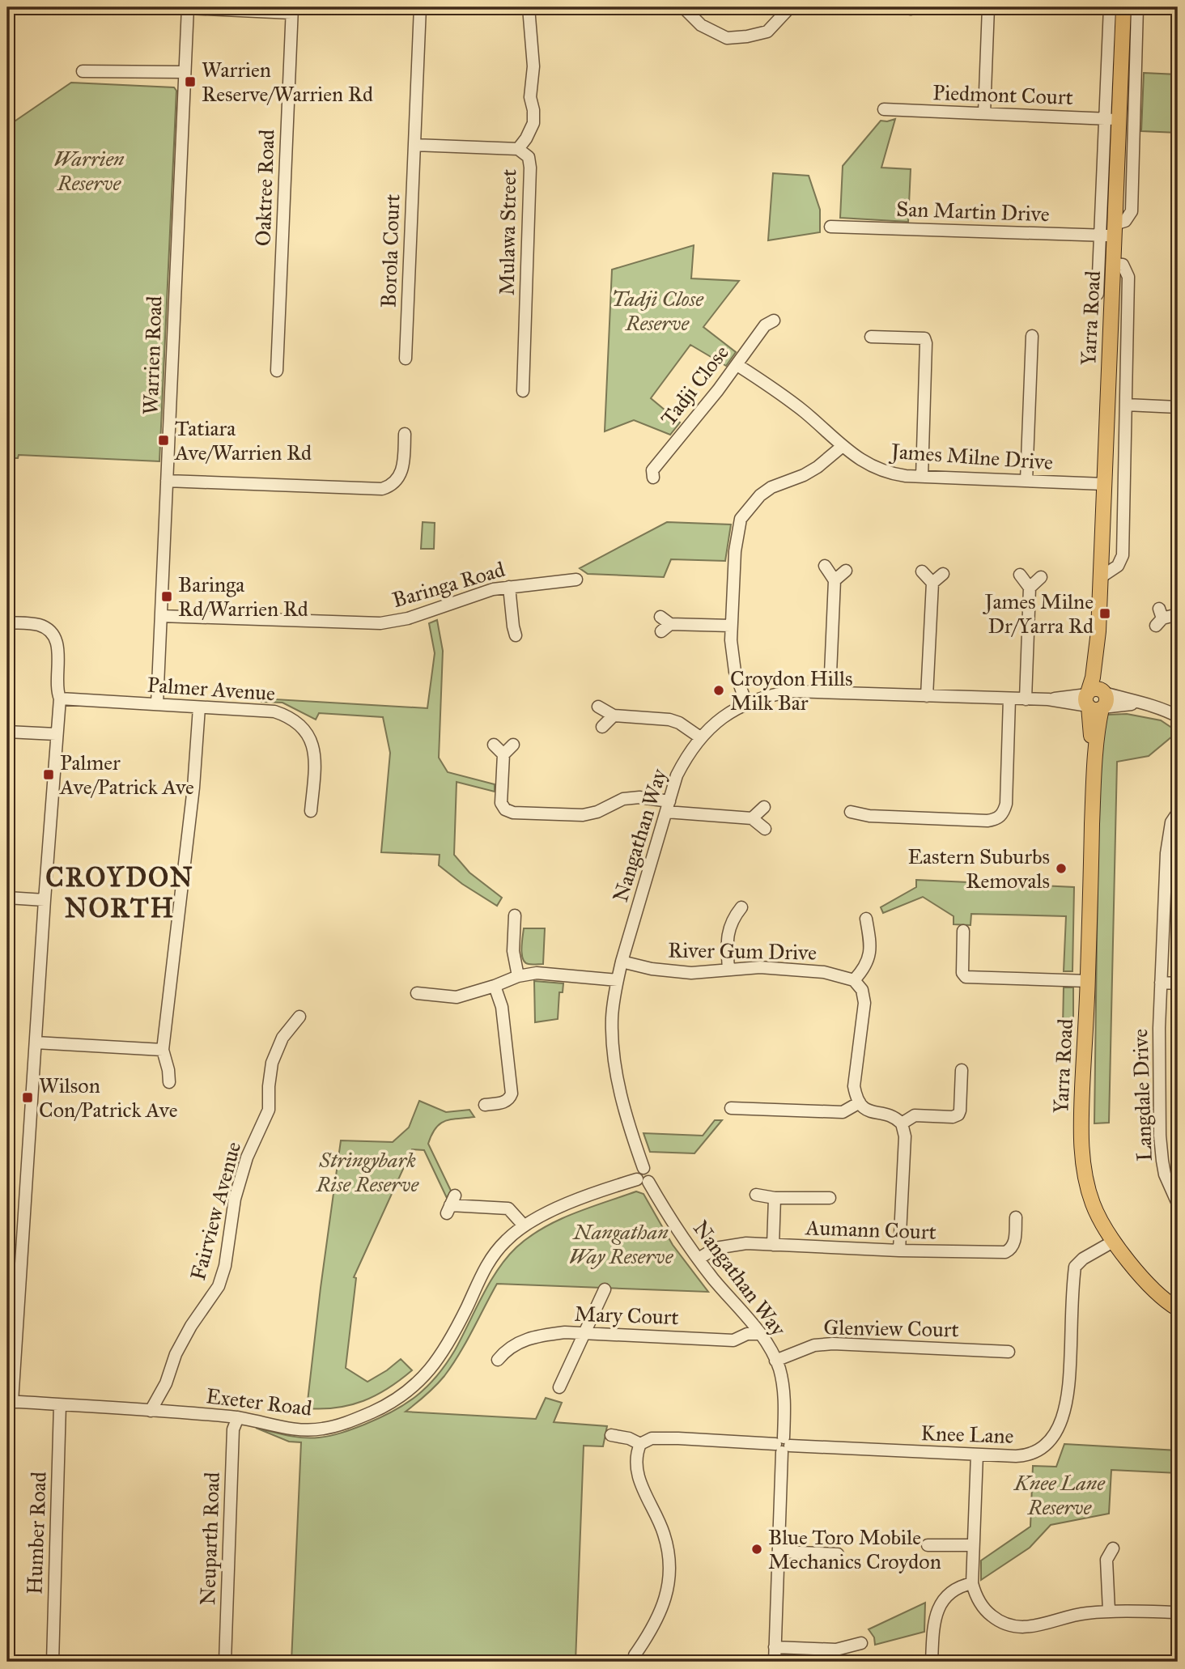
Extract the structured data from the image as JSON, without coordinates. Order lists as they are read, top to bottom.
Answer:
{
  "streets": {
    "main road": ["Yarra Road"],
    "street": [
      "Piedmont Court",
      "Oaktree Road",
      "San Martin Drive",
      "Mulawa Street",
      "Borola Court",
      "Warrien Road",
      "Tadji Close",
      "James Milne Drive",
      "Baringa Road",
      "Palmer Avenue",
      "Nangathan Way",
      "River Gum Drive",
      "Langdale Drive",
      "Fairview Avenue",
      "Aumann Court",
      "Mary Court",
      "Glenview Court",
      "Exeter Road",
      "Knee Lane",
      "Humber Road",
      "Neuparth Road"
    ]
  },
  "crossings": [
    ["Piedmont Court", "Yarra Road"],
    ["San Martin Drive", "Yarra Road"],
    ["Mulawa Street", "Borola Court"],
    ["Yarra Road", "James Milne Drive"],
    ["Yarra Road", "Nangathan Way"],
    ["Yarra Road", "Knee Lane"],
    ["Warrien Road", "Baringa Road"],
    ["Warrien Road", "Palmer Avenue"],
    ["Tadji Close", "James Milne Drive"],
    ["Nangathan Way", "River Gum Drive"],
    ["Nangathan Way", "Aumann Court"],
    ["Nangathan Way", "Mary Court"],
    ["Nangathan Way", "Glenview Court"],
    ["Nangathan Way", "Exeter Road"],
    ["Nangathan Way", "Knee Lane"],
    ["Fairview Avenue", "Exeter Road"],
    ["Exeter Road", "Humber Road"],
    ["Exeter Road", "Neuparth Road"]
  ],
  "districts": ["CROYDON NORTH"],
  "parks": [
    "Warrien Reserve",
    "Tadji Close Reserve",
    "Stringybark Rise Reserve",
    "Nangathan Way Reserve",
    "Knee Lane Reserve"
  ],
  "places": {
    "transit": [
      "Warrien Reserve/Warrien Rd",
      "Tatiara Ave/Warrien Rd",
      "Baringa Rd/Warrien Rd",
      "James Milne Dr/Yarra Rd",
      "Palmer Ave/Patrick Ave",
      "Wilson Con/Patrick Ave"
    ],
    "other": ["Croydon Hills Milk Bar", "Eastern Suburbs Removals", "Blue Toro Mobile Mechanics Croydon"]
  }
}
